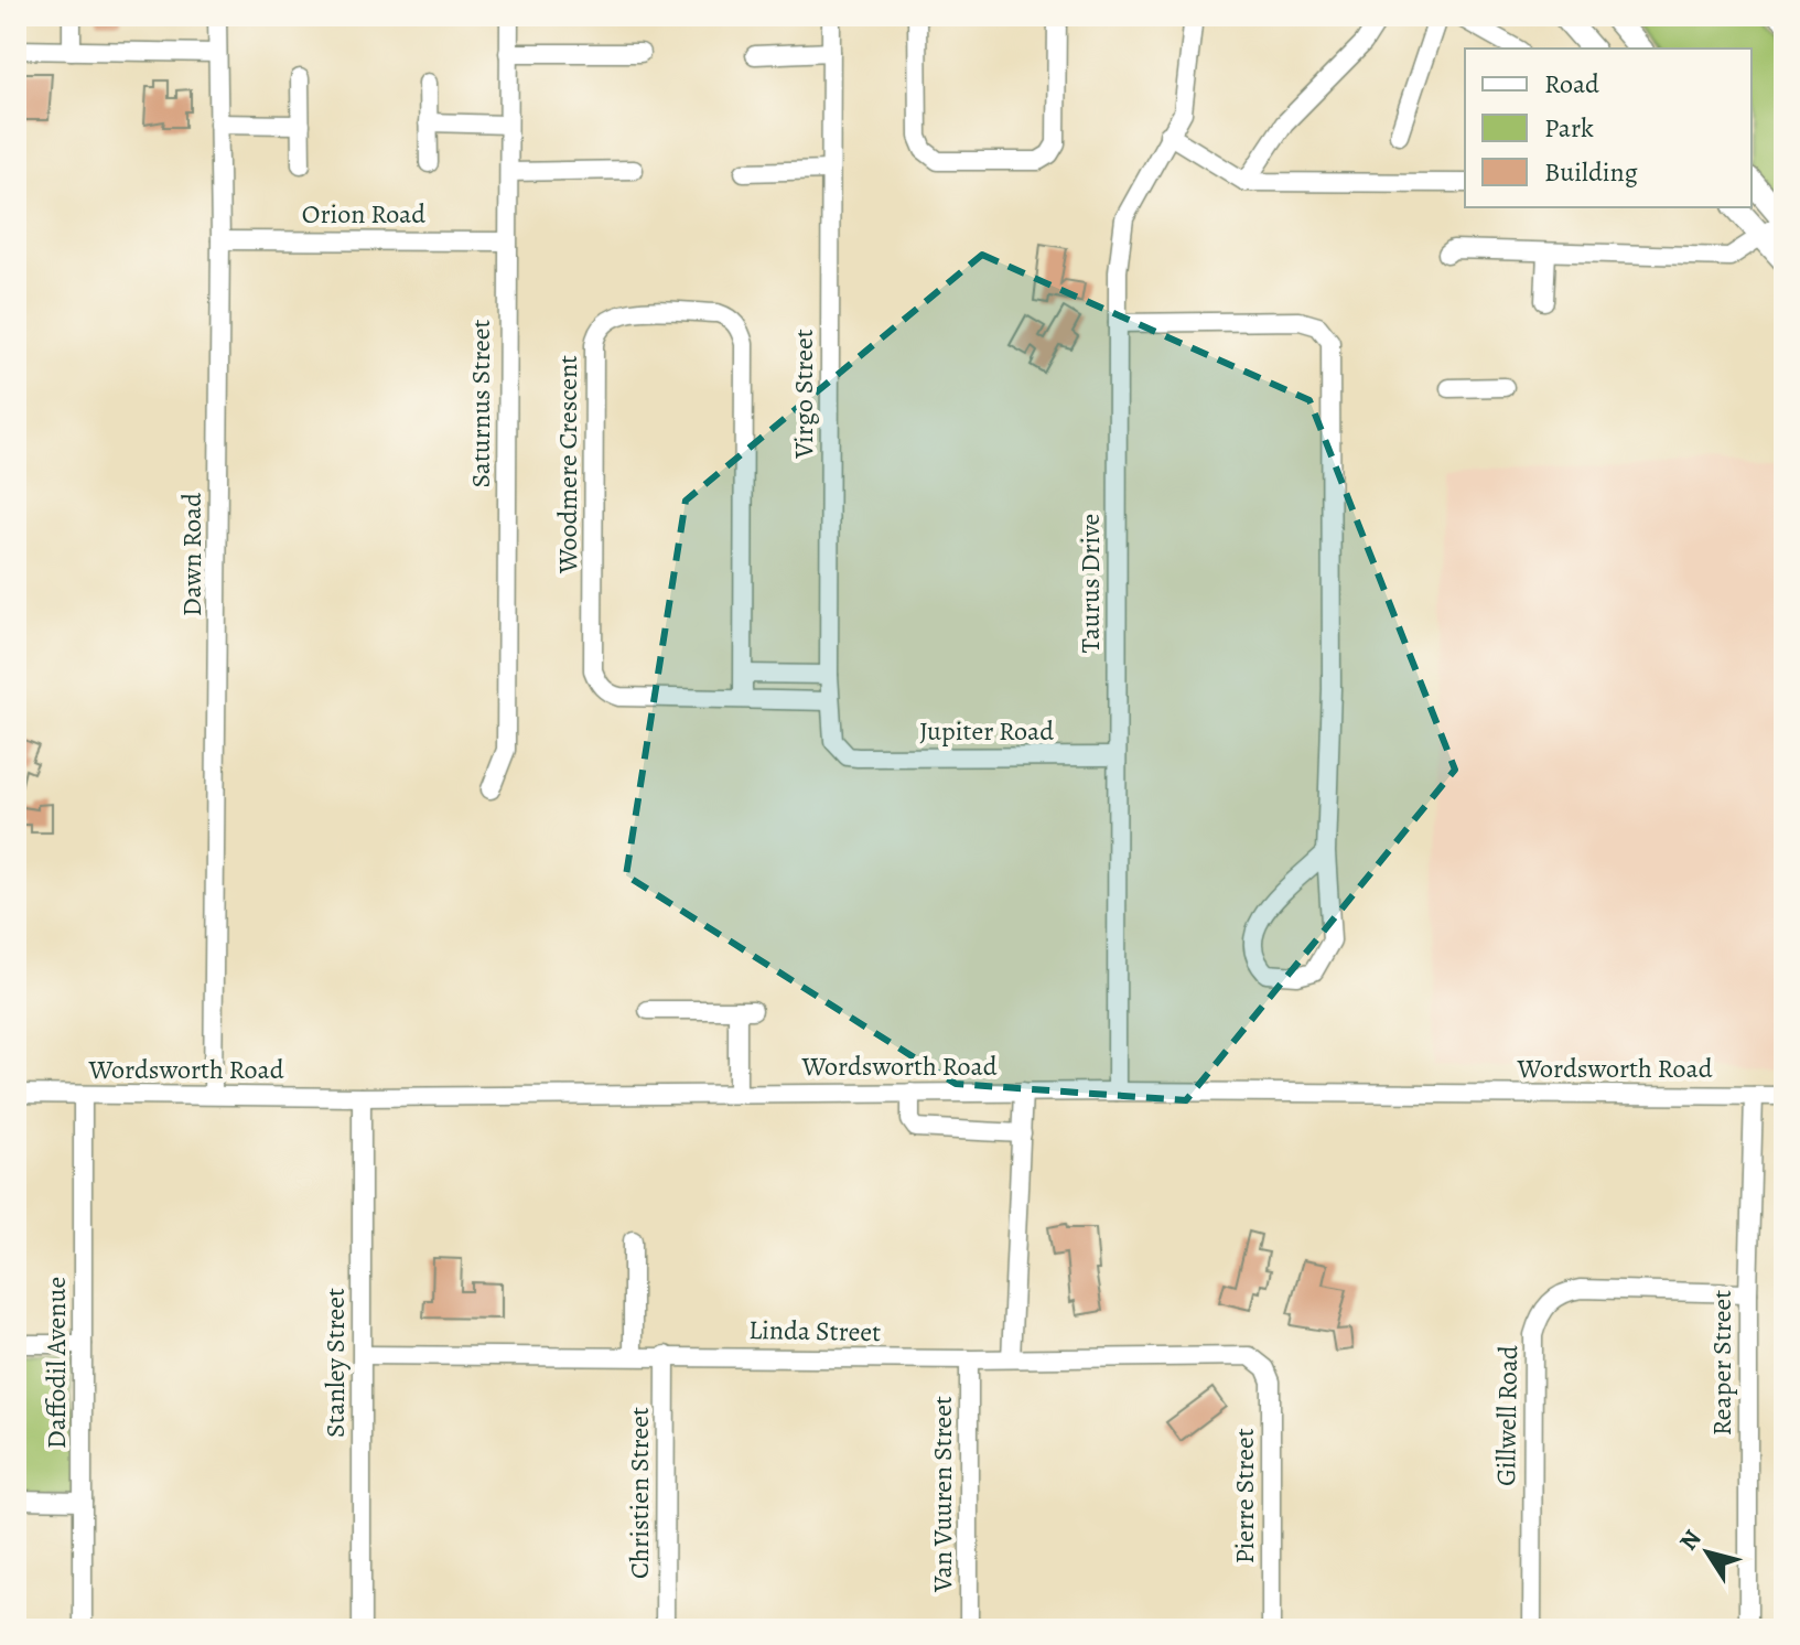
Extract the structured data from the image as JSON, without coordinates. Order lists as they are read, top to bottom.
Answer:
{
  "streets": {
    "street": [
      "Orion Road",
      "Virgo Street",
      "Saturnus Street",
      "Woodmere Crescent",
      "Dawn Road",
      "Taurus Drive",
      "Jupiter Road",
      "Wordsworth Road",
      "Linda Street",
      "Daffodil Avenue",
      "Stanley Street",
      "Reaper Street",
      "Gillwell Road",
      "Christien Street",
      "Van Vuuren Street",
      "Pierre Street"
    ]
  },
  "crossings": [
    ["Orion Road", "Saturnus Street"],
    ["Orion Road", "Dawn Road"],
    ["Virgo Street", "Woodmere Crescent"],
    ["Virgo Street", "Jupiter Road"],
    ["Dawn Road", "Wordsworth Road"],
    ["Taurus Drive", "Jupiter Road"],
    ["Taurus Drive", "Wordsworth Road"],
    ["Wordsworth Road", "Daffodil Avenue"],
    ["Wordsworth Road", "Stanley Street"],
    ["Wordsworth Road", "Reaper Street"],
    ["Linda Street", "Stanley Street"],
    ["Linda Street", "Christien Street"],
    ["Linda Street", "Van Vuuren Street"],
    ["Linda Street", "Pierre Street"],
    ["Reaper Street", "Gillwell Road"]
  ],
  "legend": ["Road", "Park", "Building"],
  "north": "top left"
}
